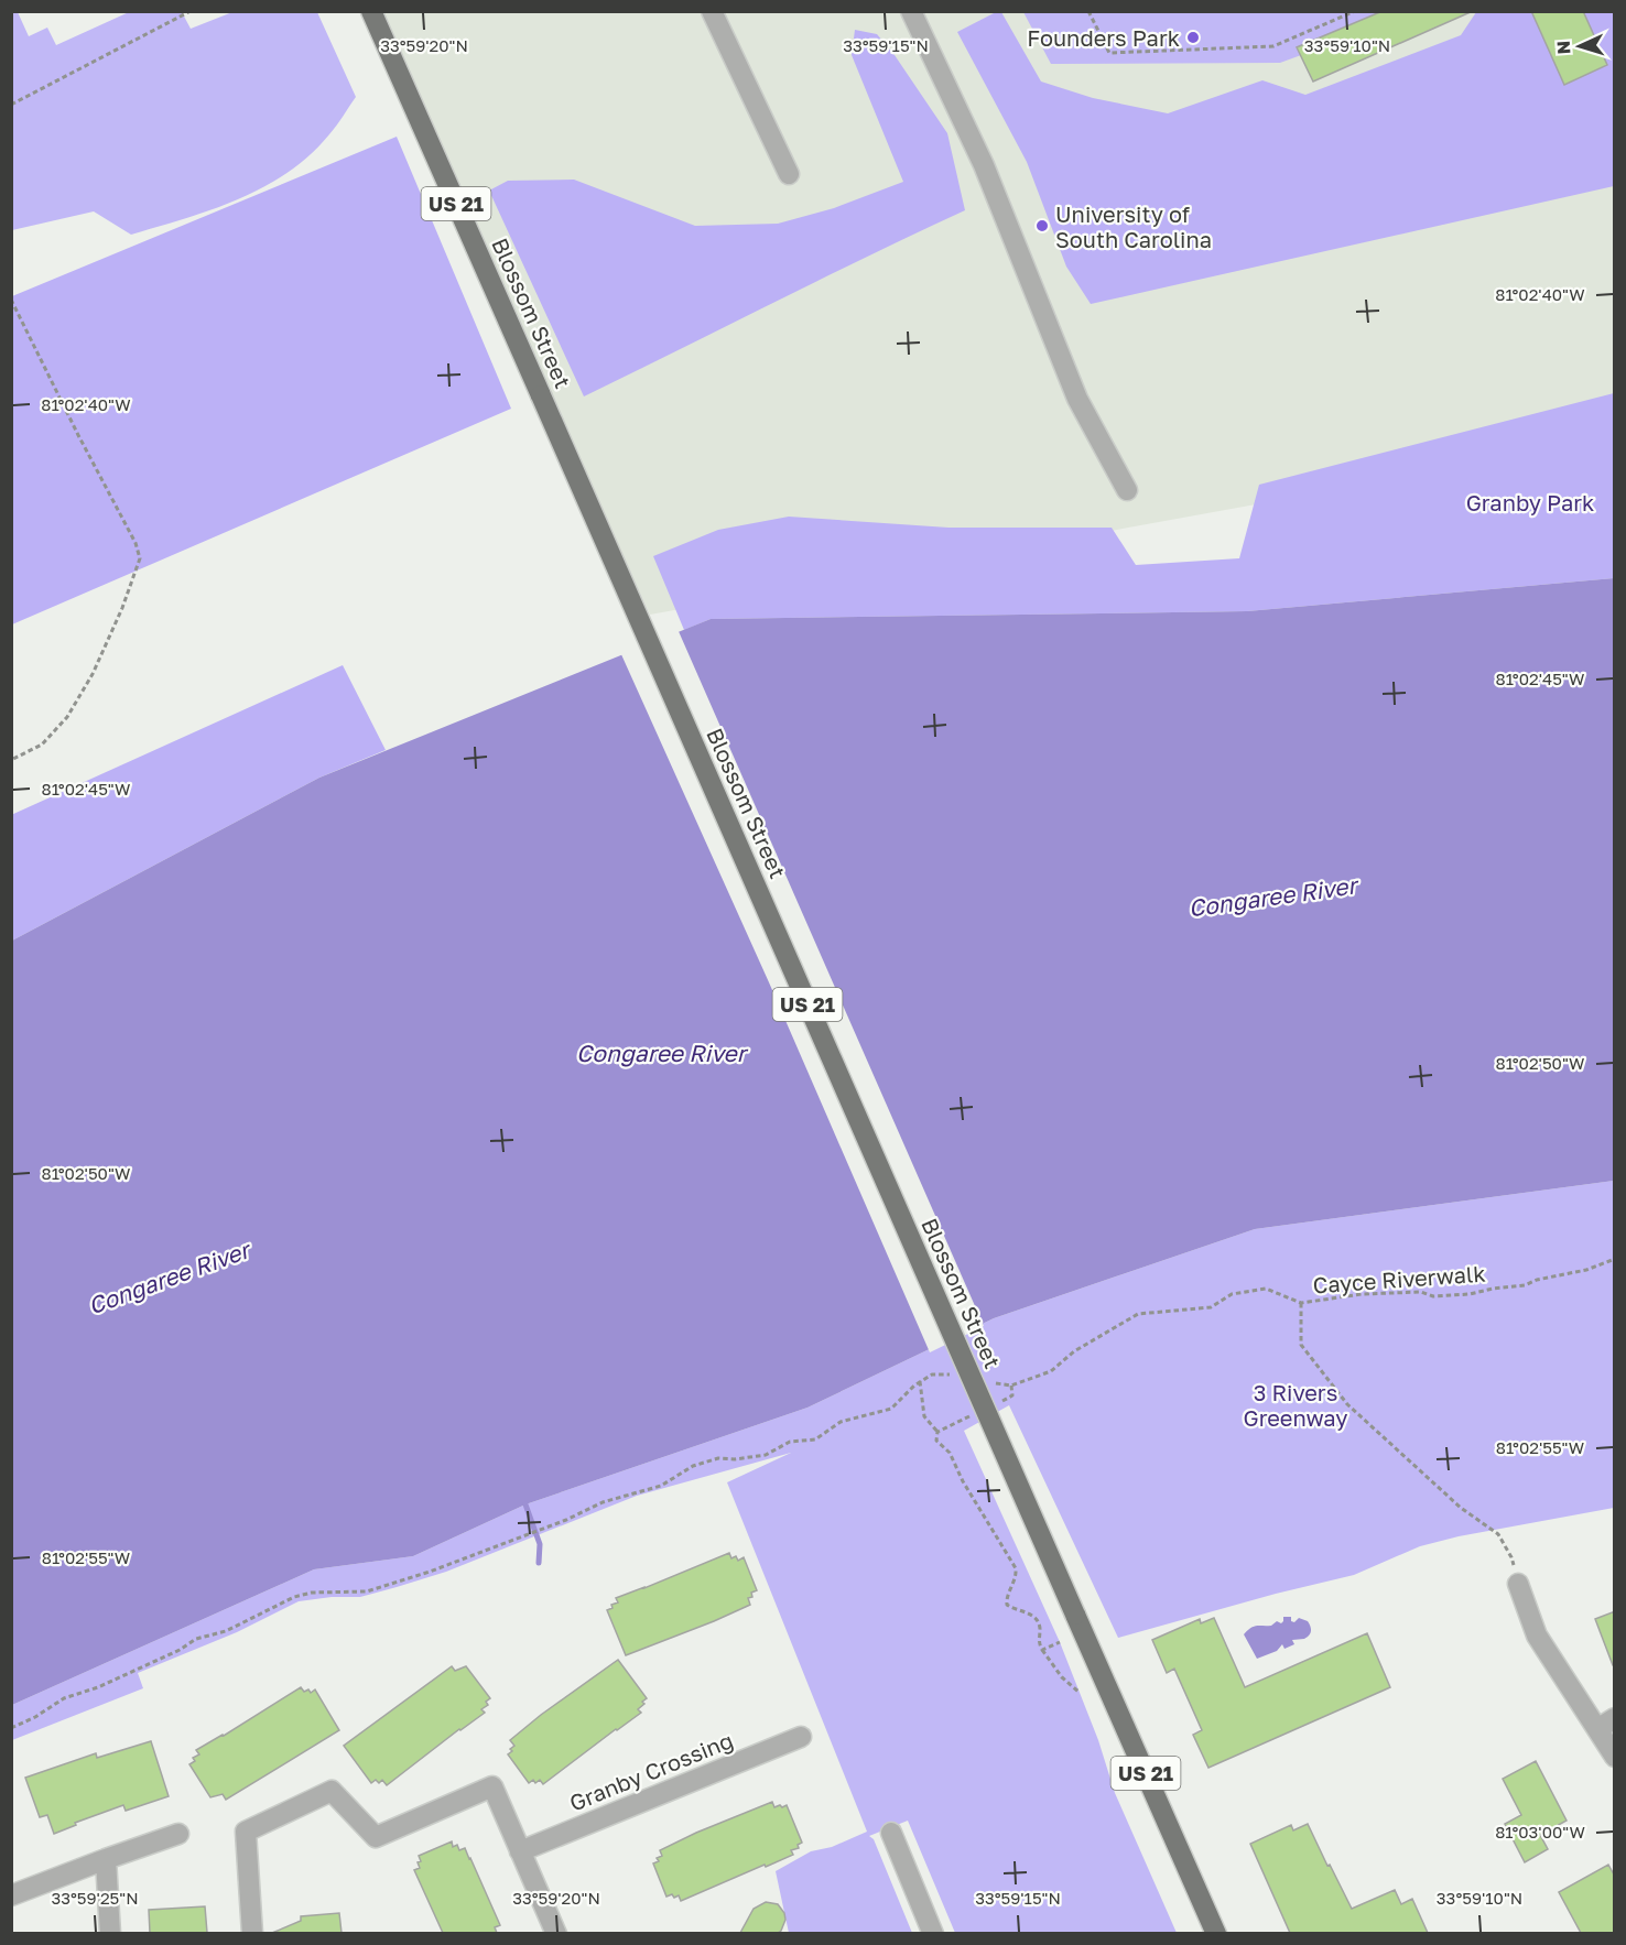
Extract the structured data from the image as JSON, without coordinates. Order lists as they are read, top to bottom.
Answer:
{
  "streets": {
    "main road": ["US 21", "Blossom Street"],
    "street": ["Granby Crossing"],
    "path": ["Cayce Riverwalk"]
  },
  "water": ["Congaree River"],
  "parks": ["Granby Park", "3 Rivers Greenway"],
  "places": ["Founders Park", "University of South Carolina"],
  "north": "left",
  "coordinates": [
    "33°59'20\"N",
    "33°59'15\"N",
    "33°59'10\"N",
    "81°02'40\"W",
    "81°02'45\"W",
    "81°02'50\"W",
    "81°02'55\"W",
    "81°03'00\"W",
    "33°59'25\"N"
  ]
}
